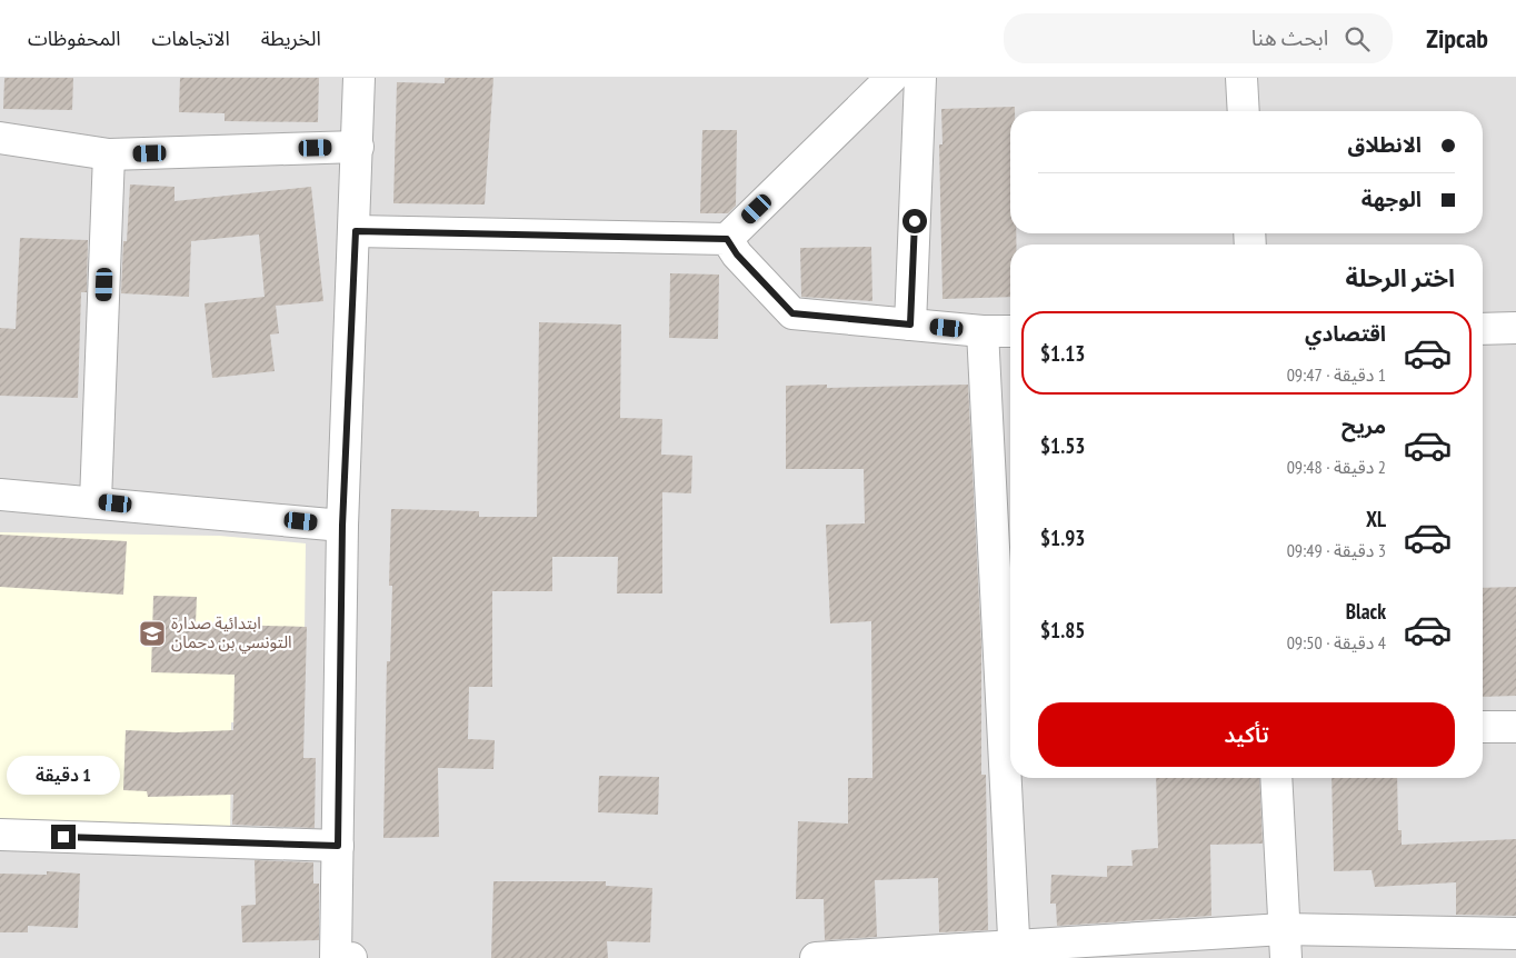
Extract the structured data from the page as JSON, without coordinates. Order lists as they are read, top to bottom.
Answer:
{
  "places": {
    "school or university": ["ابتدائية صدارة التونسي بن دحمان"]
  },
  "page": {
    "header": "Zipcab",
    "search": "ابحث هنا",
    "nav": ["الخريطة", "الاتجاهات", "المحفوظات"],
    "banner": ["الانطلاق", "الوجهة"],
    "heading": "اختر الرحلة",
    "list": [
      {
        "name": "اقتصادي",
        "note": "1 دقيقة · 09:47",
        "value": "$1.13"
      },
      {
        "name": "مريح",
        "note": "2 دقيقة · 09:48",
        "value": "$1.53"
      },
      {
        "name": "XL",
        "note": "3 دقيقة · 09:49",
        "value": "$1.93"
      },
      {
        "name": "Black",
        "note": "4 دقيقة · 09:50",
        "value": "$1.85"
      }
    ],
    "buttons": "تأكيد",
    "bubble": "1 دقيقة"
  }
}
